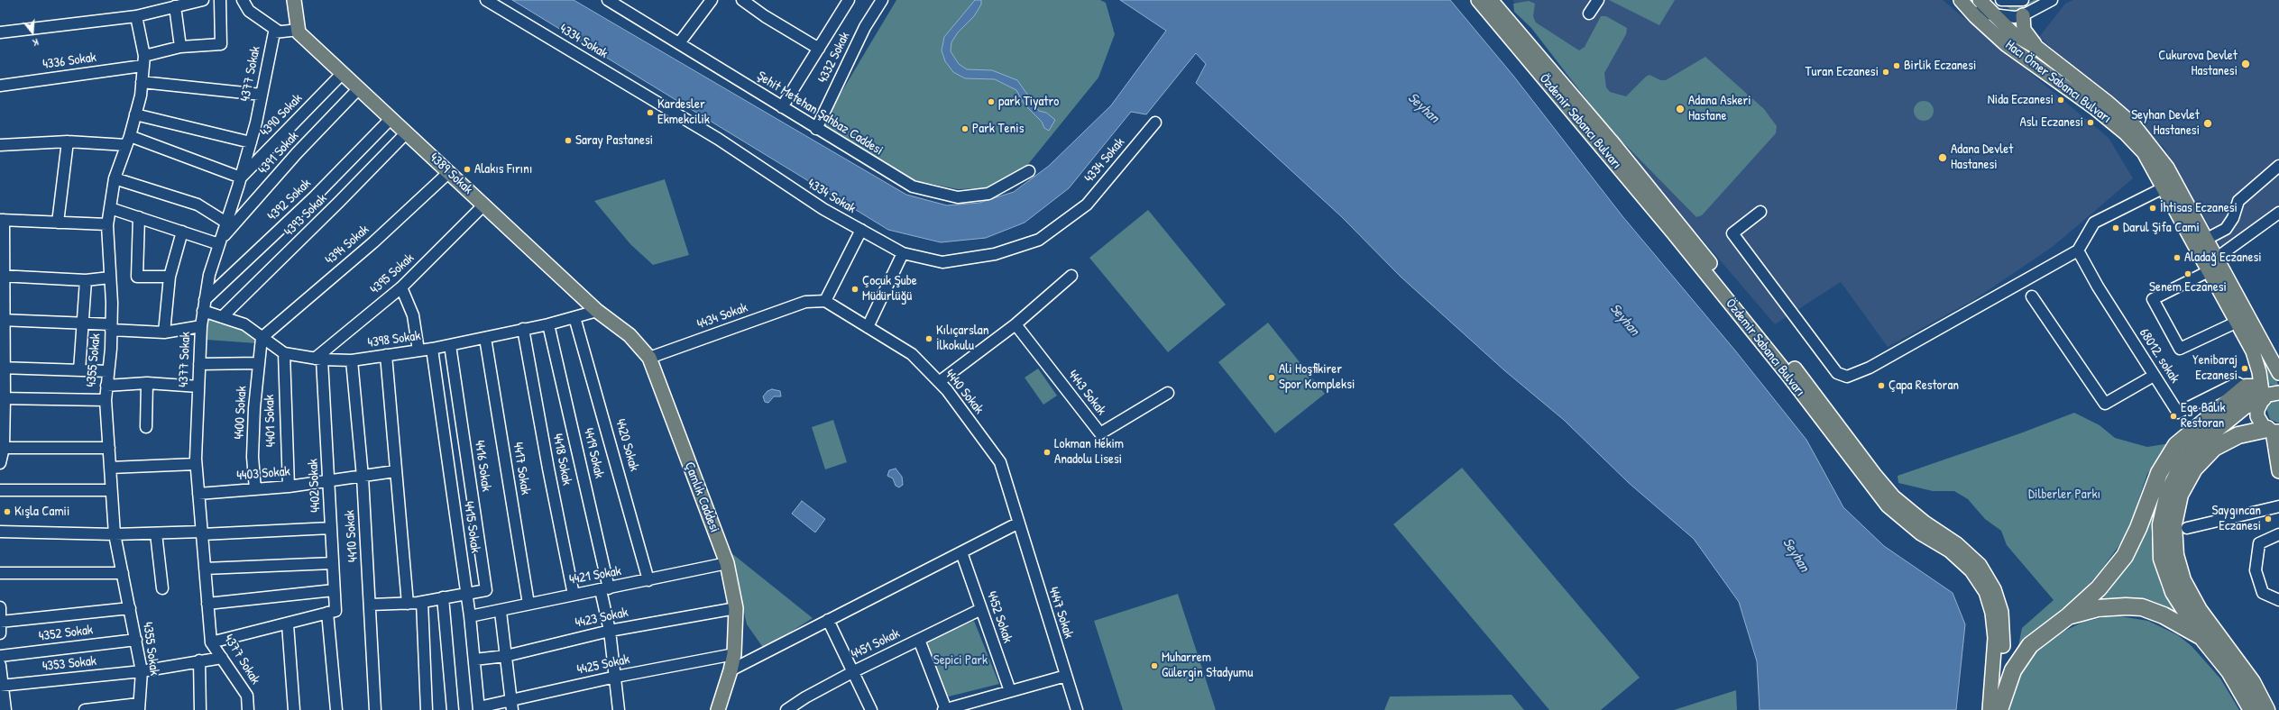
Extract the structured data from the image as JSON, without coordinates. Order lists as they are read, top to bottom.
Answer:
{
  "streets": {
    "main road": [
      "Hacı Ömer Sabancı Bulvarı",
      "Özdemir Sabancı Bulvarı",
      "4389 Sokak",
      "Çamlık Caddesi"
    ],
    "street": [
      "4334 Sokak",
      "4332 Sokak",
      "4336 Sokak",
      "4377 Sokak",
      "Şehit Metehan Şahbaz Caddesi",
      "4390 Sokak",
      "4391 Sokak",
      "4392 Sokak",
      "4393 Sokak",
      "4394 Sokak",
      "4395 Sokak",
      "4434 Sokak",
      "4398 Sokak",
      "68012. sokak",
      "4355 Sokak",
      "4440 Sokak",
      "4443 Sokak",
      "4400 Sokak",
      "4401 Sokak",
      "4420 Sokak",
      "4419 Sokak",
      "4418 Sokak",
      "4416 Sokak",
      "4417 Sokak",
      "4403 Sokak",
      "4402 Sokak",
      "4415 Sokak",
      "4410 Sokak",
      "4421 Sokak",
      "4447 Sokak",
      "4452 Sokak",
      "4423 Sokak",
      "4352 Sokak",
      "4451 Sokak",
      "4353 Sokak",
      "4425 Sokak"
    ]
  },
  "crossings": [
    ["4332 Sokak", "Şehit Metehan Şahbaz Caddesi"],
    ["4336 Sokak", "4355 Sokak"],
    ["4377 Sokak", "4390 Sokak"],
    ["4377 Sokak", "4391 Sokak"],
    ["4377 Sokak", "4392 Sokak"],
    ["4377 Sokak", "4398 Sokak"],
    ["4377 Sokak", "4403 Sokak"],
    ["4377 Sokak", "4353 Sokak"],
    ["4390 Sokak", "4389 Sokak"],
    ["4391 Sokak", "4389 Sokak"],
    ["4389 Sokak", "4392 Sokak"],
    ["4389 Sokak", "4393 Sokak"],
    ["4389 Sokak", "4394 Sokak"],
    ["4389 Sokak", "4395 Sokak"],
    ["4389 Sokak", "4398 Sokak"],
    ["4389 Sokak", "Çamlık Caddesi"],
    ["4392 Sokak", "4398 Sokak"],
    ["4393 Sokak", "4398 Sokak"],
    ["4394 Sokak", "4398 Sokak"],
    ["4394 Sokak", "4400 Sokak"],
    ["4395 Sokak", "4398 Sokak"],
    ["4395 Sokak", "4402 Sokak"],
    ["4434 Sokak", "4440 Sokak"],
    ["4434 Sokak", "Çamlık Caddesi"],
    ["4398 Sokak", "4400 Sokak"],
    ["4398 Sokak", "4401 Sokak"],
    ["4398 Sokak", "4420 Sokak"],
    ["4398 Sokak", "4419 Sokak"],
    ["4398 Sokak", "4418 Sokak"],
    ["4398 Sokak", "4416 Sokak"],
    ["4398 Sokak", "4417 Sokak"],
    ["4398 Sokak", "4402 Sokak"],
    ["4398 Sokak", "4415 Sokak"],
    ["4398 Sokak", "4410 Sokak"],
    ["4355 Sokak", "4352 Sokak"],
    ["4355 Sokak", "4353 Sokak"],
    ["4440 Sokak", "4447 Sokak"],
    ["4400 Sokak", "4403 Sokak"],
    ["4401 Sokak", "4403 Sokak"],
    ["4420 Sokak", "4421 Sokak"],
    ["4419 Sokak", "4421 Sokak"],
    ["4419 Sokak", "4423 Sokak"],
    ["4419 Sokak", "4425 Sokak"],
    ["4418 Sokak", "4421 Sokak"],
    ["4416 Sokak", "4415 Sokak"],
    ["4417 Sokak", "4421 Sokak"],
    ["4403 Sokak", "4402 Sokak"],
    ["4403 Sokak", "4410 Sokak"],
    ["Çamlık Caddesi", "4421 Sokak"],
    ["Çamlık Caddesi", "4423 Sokak"],
    ["Çamlık Caddesi", "4425 Sokak"],
    ["4415 Sokak", "4421 Sokak"],
    ["4415 Sokak", "4423 Sokak"],
    ["4415 Sokak", "4425 Sokak"],
    ["4452 Sokak", "4451 Sokak"]
  ],
  "water": ["Seyhan"],
  "parks": ["Dilberler Parkı", "Sepici Park"],
  "places": [
    "Cukurova Devlet Hastanesi",
    "Birlik Eczanesi",
    "Turan Eczanesi",
    "Nida Eczanesi",
    "park Tiyatro",
    "Adana Askeri Hastane",
    "Kardesler Ekmekcilik",
    "Aslı Eczanesi",
    "Seyhan Devlet Hastanesi",
    "Park Tenis",
    "Saray Pastanesi",
    "Adana Devlet Hastanesi",
    "Alakıs Fırını",
    "İhtisas Eczanesi",
    "Darul Şifa Cami",
    "Aladağ Eczanesi",
    "Senem Eczanesi",
    "Çocuk Şube Müdürlüğü",
    "Kılıçarslan İlkokulu",
    "Yenibaraj Eczanesi",
    "Ali Hoşfikirer Spor Kompleksi",
    "Çapa Restoran",
    "Ege Balık Restoran",
    "Lokman Hekim Anadolu Lisesi",
    "Kışla Camii",
    "Saygıncan Eczanesi",
    "Muharrem Gülergin Stadyumu"
  ],
  "north": "bottom"
}
